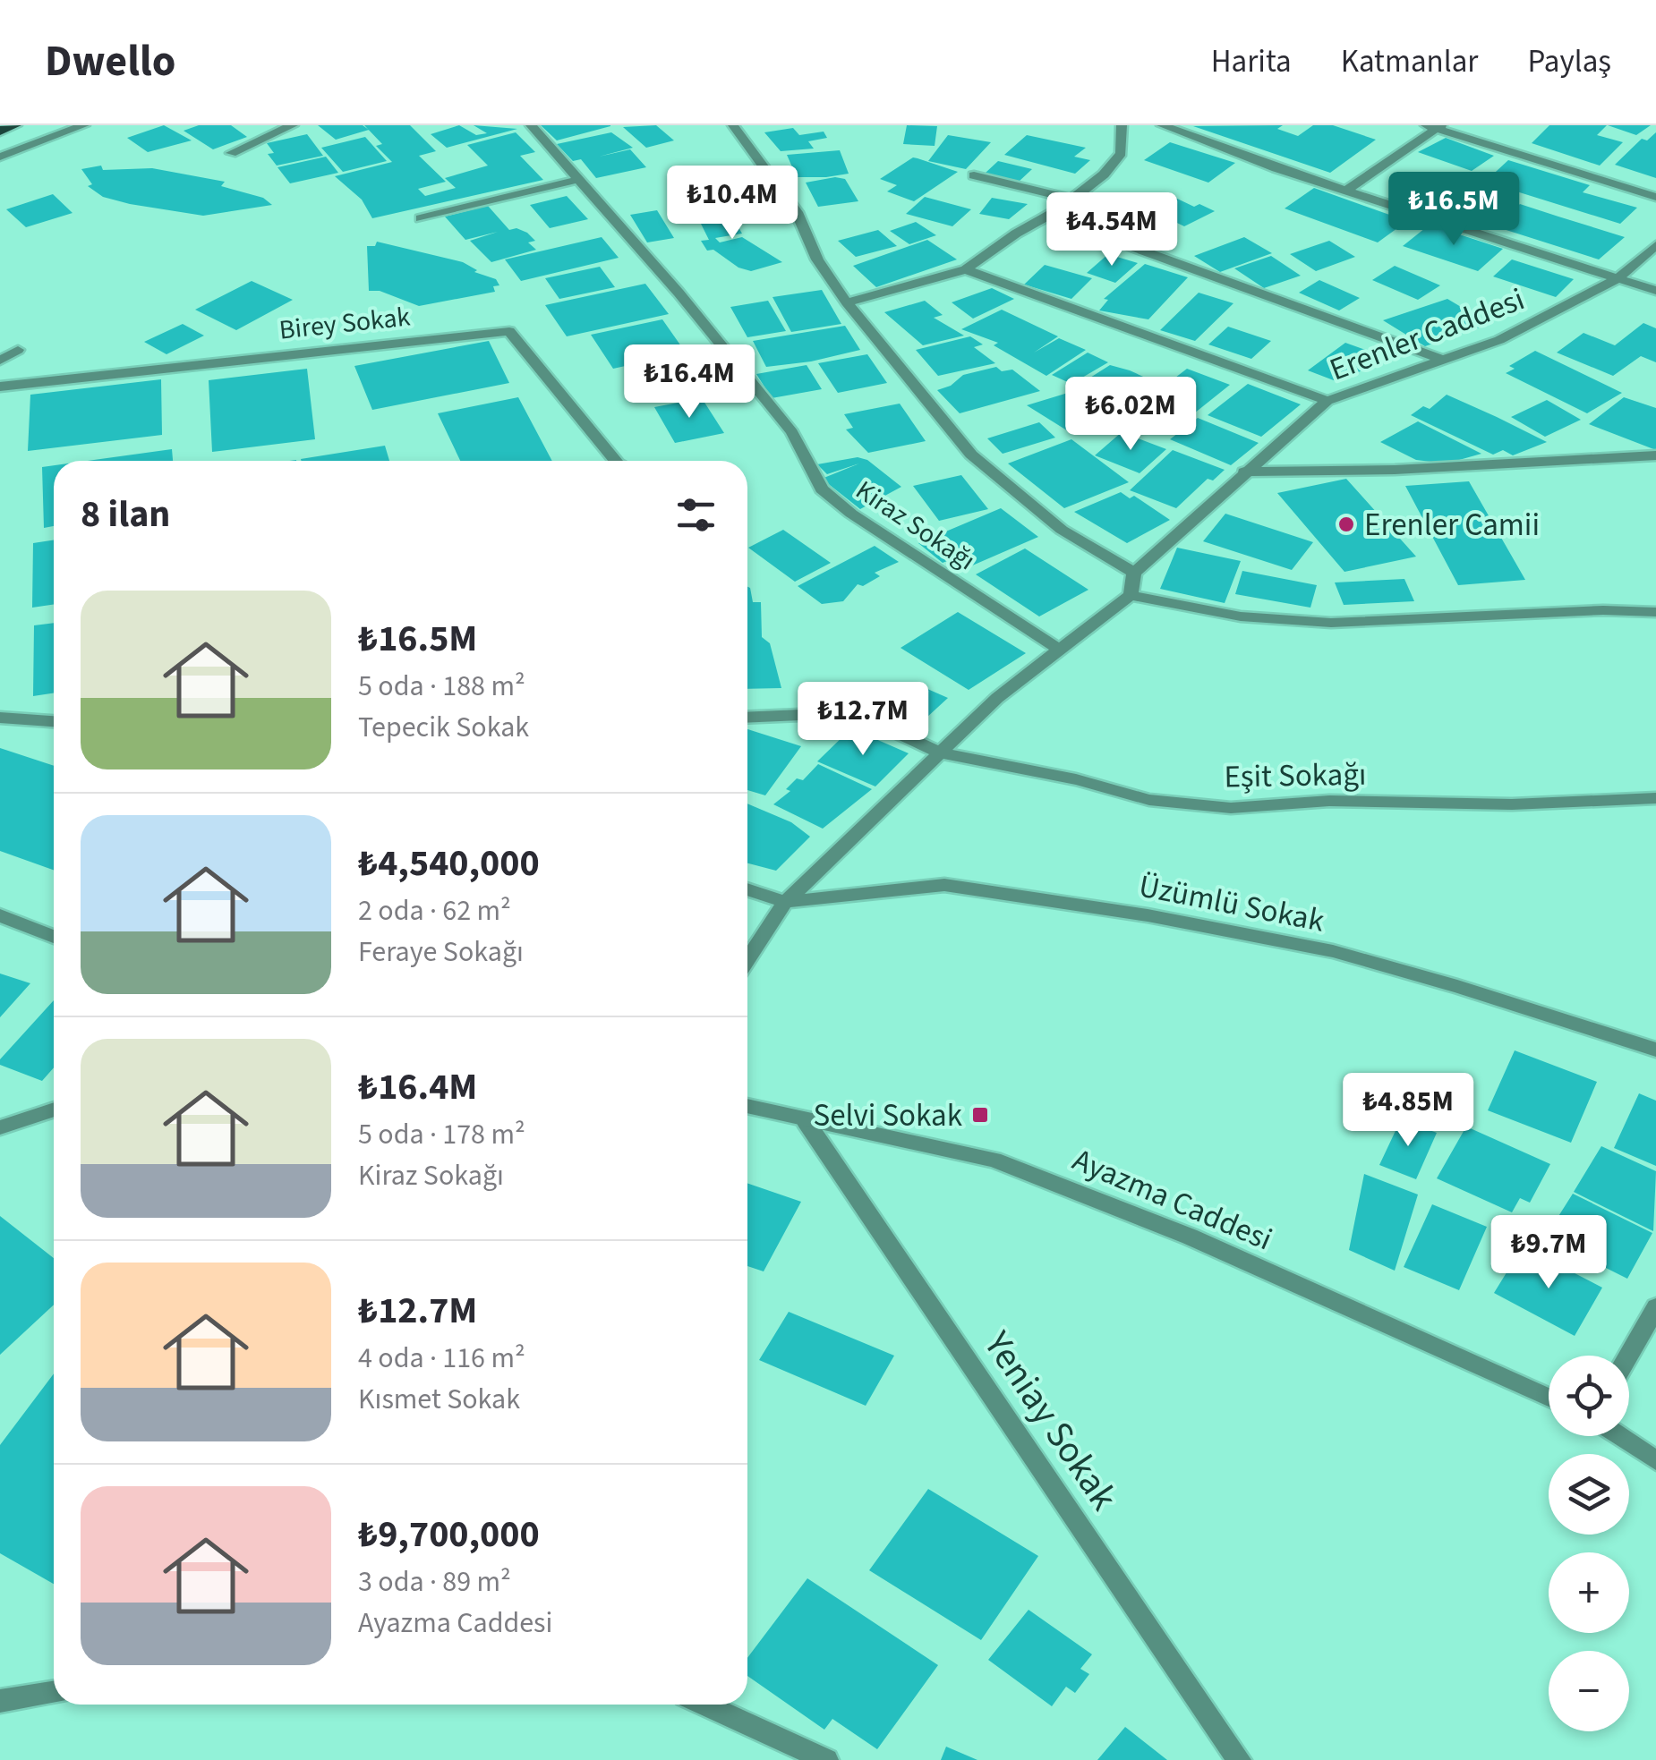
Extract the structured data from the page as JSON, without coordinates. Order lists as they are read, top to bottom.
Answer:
{
  "streets": {
    "street": [
      "Birey Sokak",
      "Erenler Caddesi",
      "Kiraz Sokağı",
      "Eşit Sokağı",
      "Üzümlü Sokak",
      "Ayazma Caddesi",
      "Yeniay Sokak"
    ]
  },
  "crossings": [
    ["Ayazma Caddesi", "Yeniay Sokak"]
  ],
  "places": {
    "other": ["Erenler Camii"],
    "transit": ["Selvi Sokak"]
  },
  "page": {
    "header": "Dwello",
    "nav": ["Harita", "Katmanlar", "Paylaş"],
    "price": [
      "₺10.4M",
      "₺16.5M",
      "₺4.54M",
      "₺16.4M",
      "₺6.02M",
      "₺12.7M",
      "₺4.85M",
      "₺9.7M"
    ],
    "heading": "8 ilan",
    "list": [
      {
        "name": "₺16.5M",
        "note": "5 oda · 188 m² · Tepecik Sokak"
      },
      {
        "name": "₺4,540,000",
        "note": "2 oda · 62 m² · Feraye Sokağı"
      },
      {
        "name": "₺16.4M",
        "note": "5 oda · 178 m² · Kiraz Sokağı"
      },
      {
        "name": "₺12.7M",
        "note": "4 oda · 116 m² · Kısmet Sokak"
      },
      {
        "name": "₺9,700,000",
        "note": "3 oda · 89 m² · Ayazma Caddesi"
      }
    ],
    "map_buttons": ["+", "−"]
  }
}
